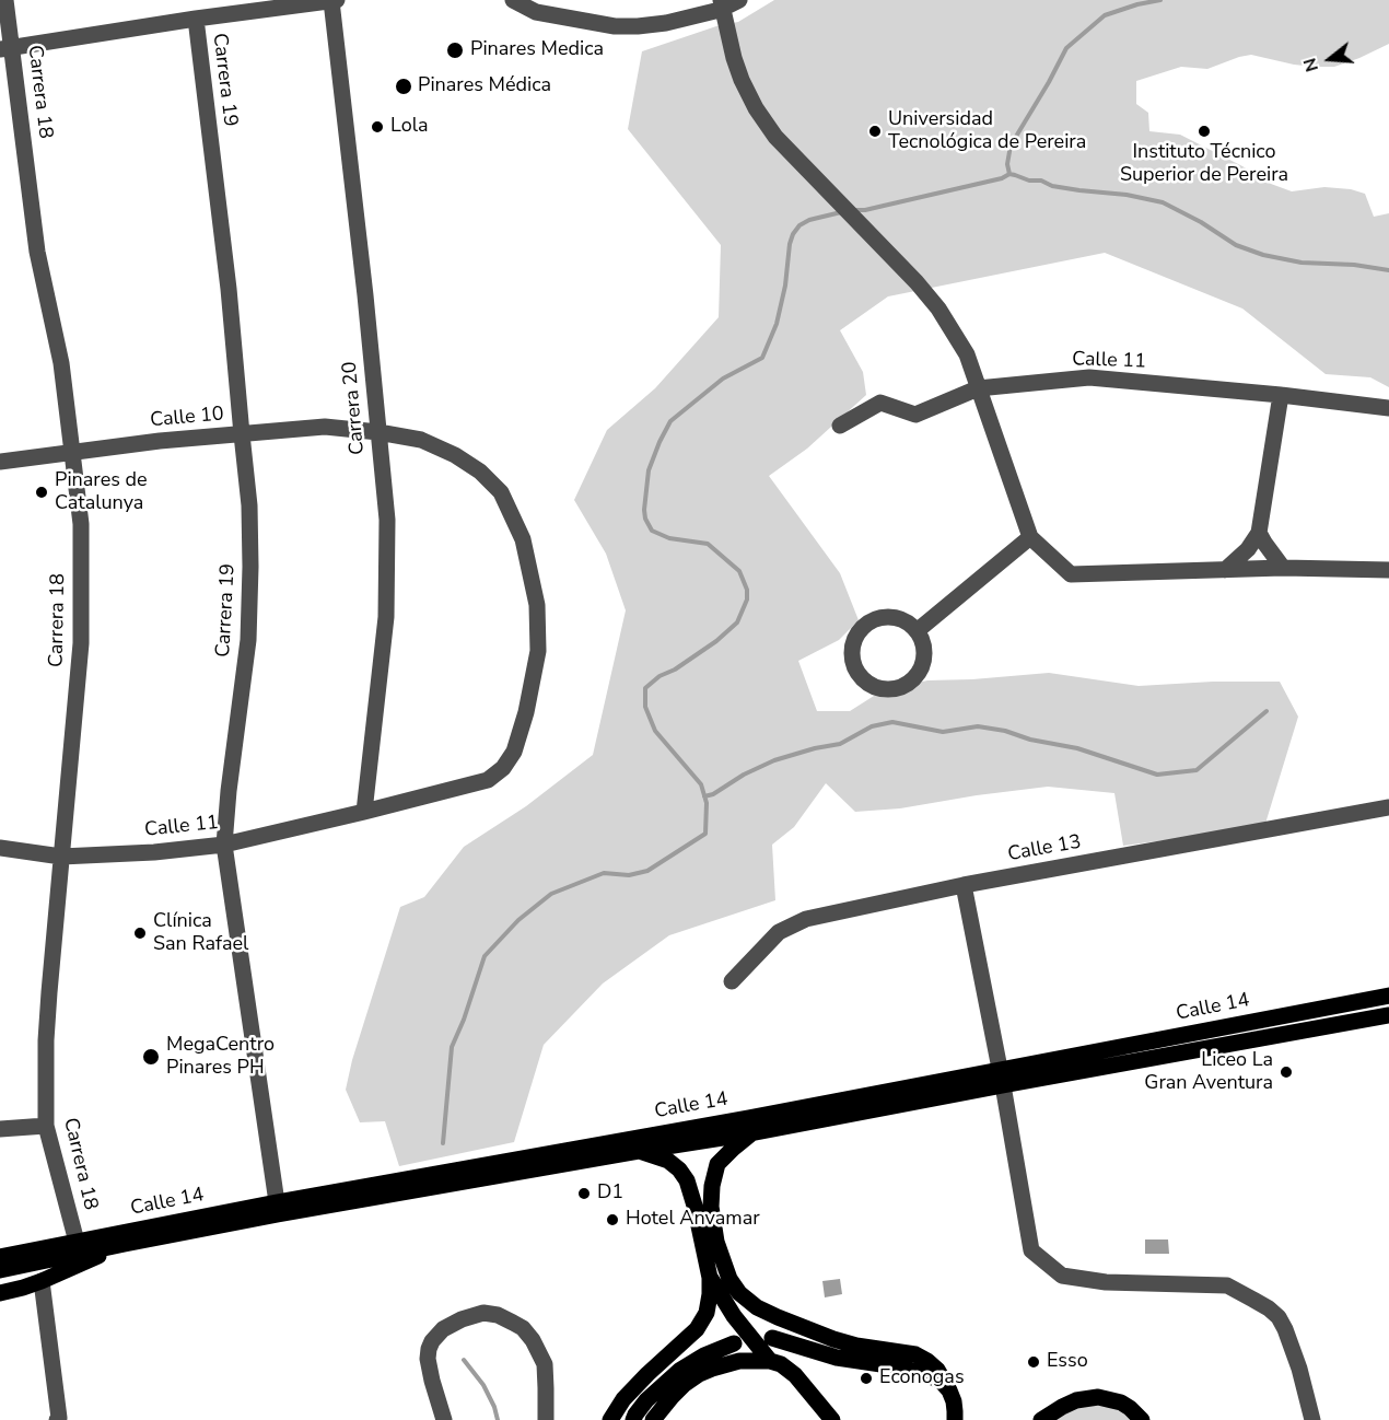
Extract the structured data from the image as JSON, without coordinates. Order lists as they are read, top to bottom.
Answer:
{
  "streets": {
    "main road": ["Calle 14"],
    "street": [
      "Carrera 19",
      "Carrera 18",
      "Calle 11",
      "Carrera 20",
      "Calle 10",
      "Calle 13"
    ]
  },
  "crossings": [
    ["Carrera 19", "Calle 11"],
    ["Carrera 19", "Calle 10"],
    ["Carrera 19", "Calle 14"],
    ["Carrera 18", "Calle 11"],
    ["Carrera 18", "Calle 10"],
    ["Carrera 18", "Calle 14"],
    ["Calle 11", "Carrera 20"],
    ["Calle 11", "Calle 10"],
    ["Carrera 20", "Calle 10"]
  ],
  "places": [
    "Pinares Medica",
    "Pinares Médica",
    "Lola",
    "Universidad Tecnológica de Pereira",
    "Instituto Técnico Superior de Pereira",
    "Pinares de Catalunya",
    "Clínica San Rafael",
    "MegaCentro Pinares PH",
    "Liceo La Gran Aventura",
    "D1",
    "Hotel Anvamar",
    "Esso",
    "Econogas"
  ],
  "north": "left"
}
